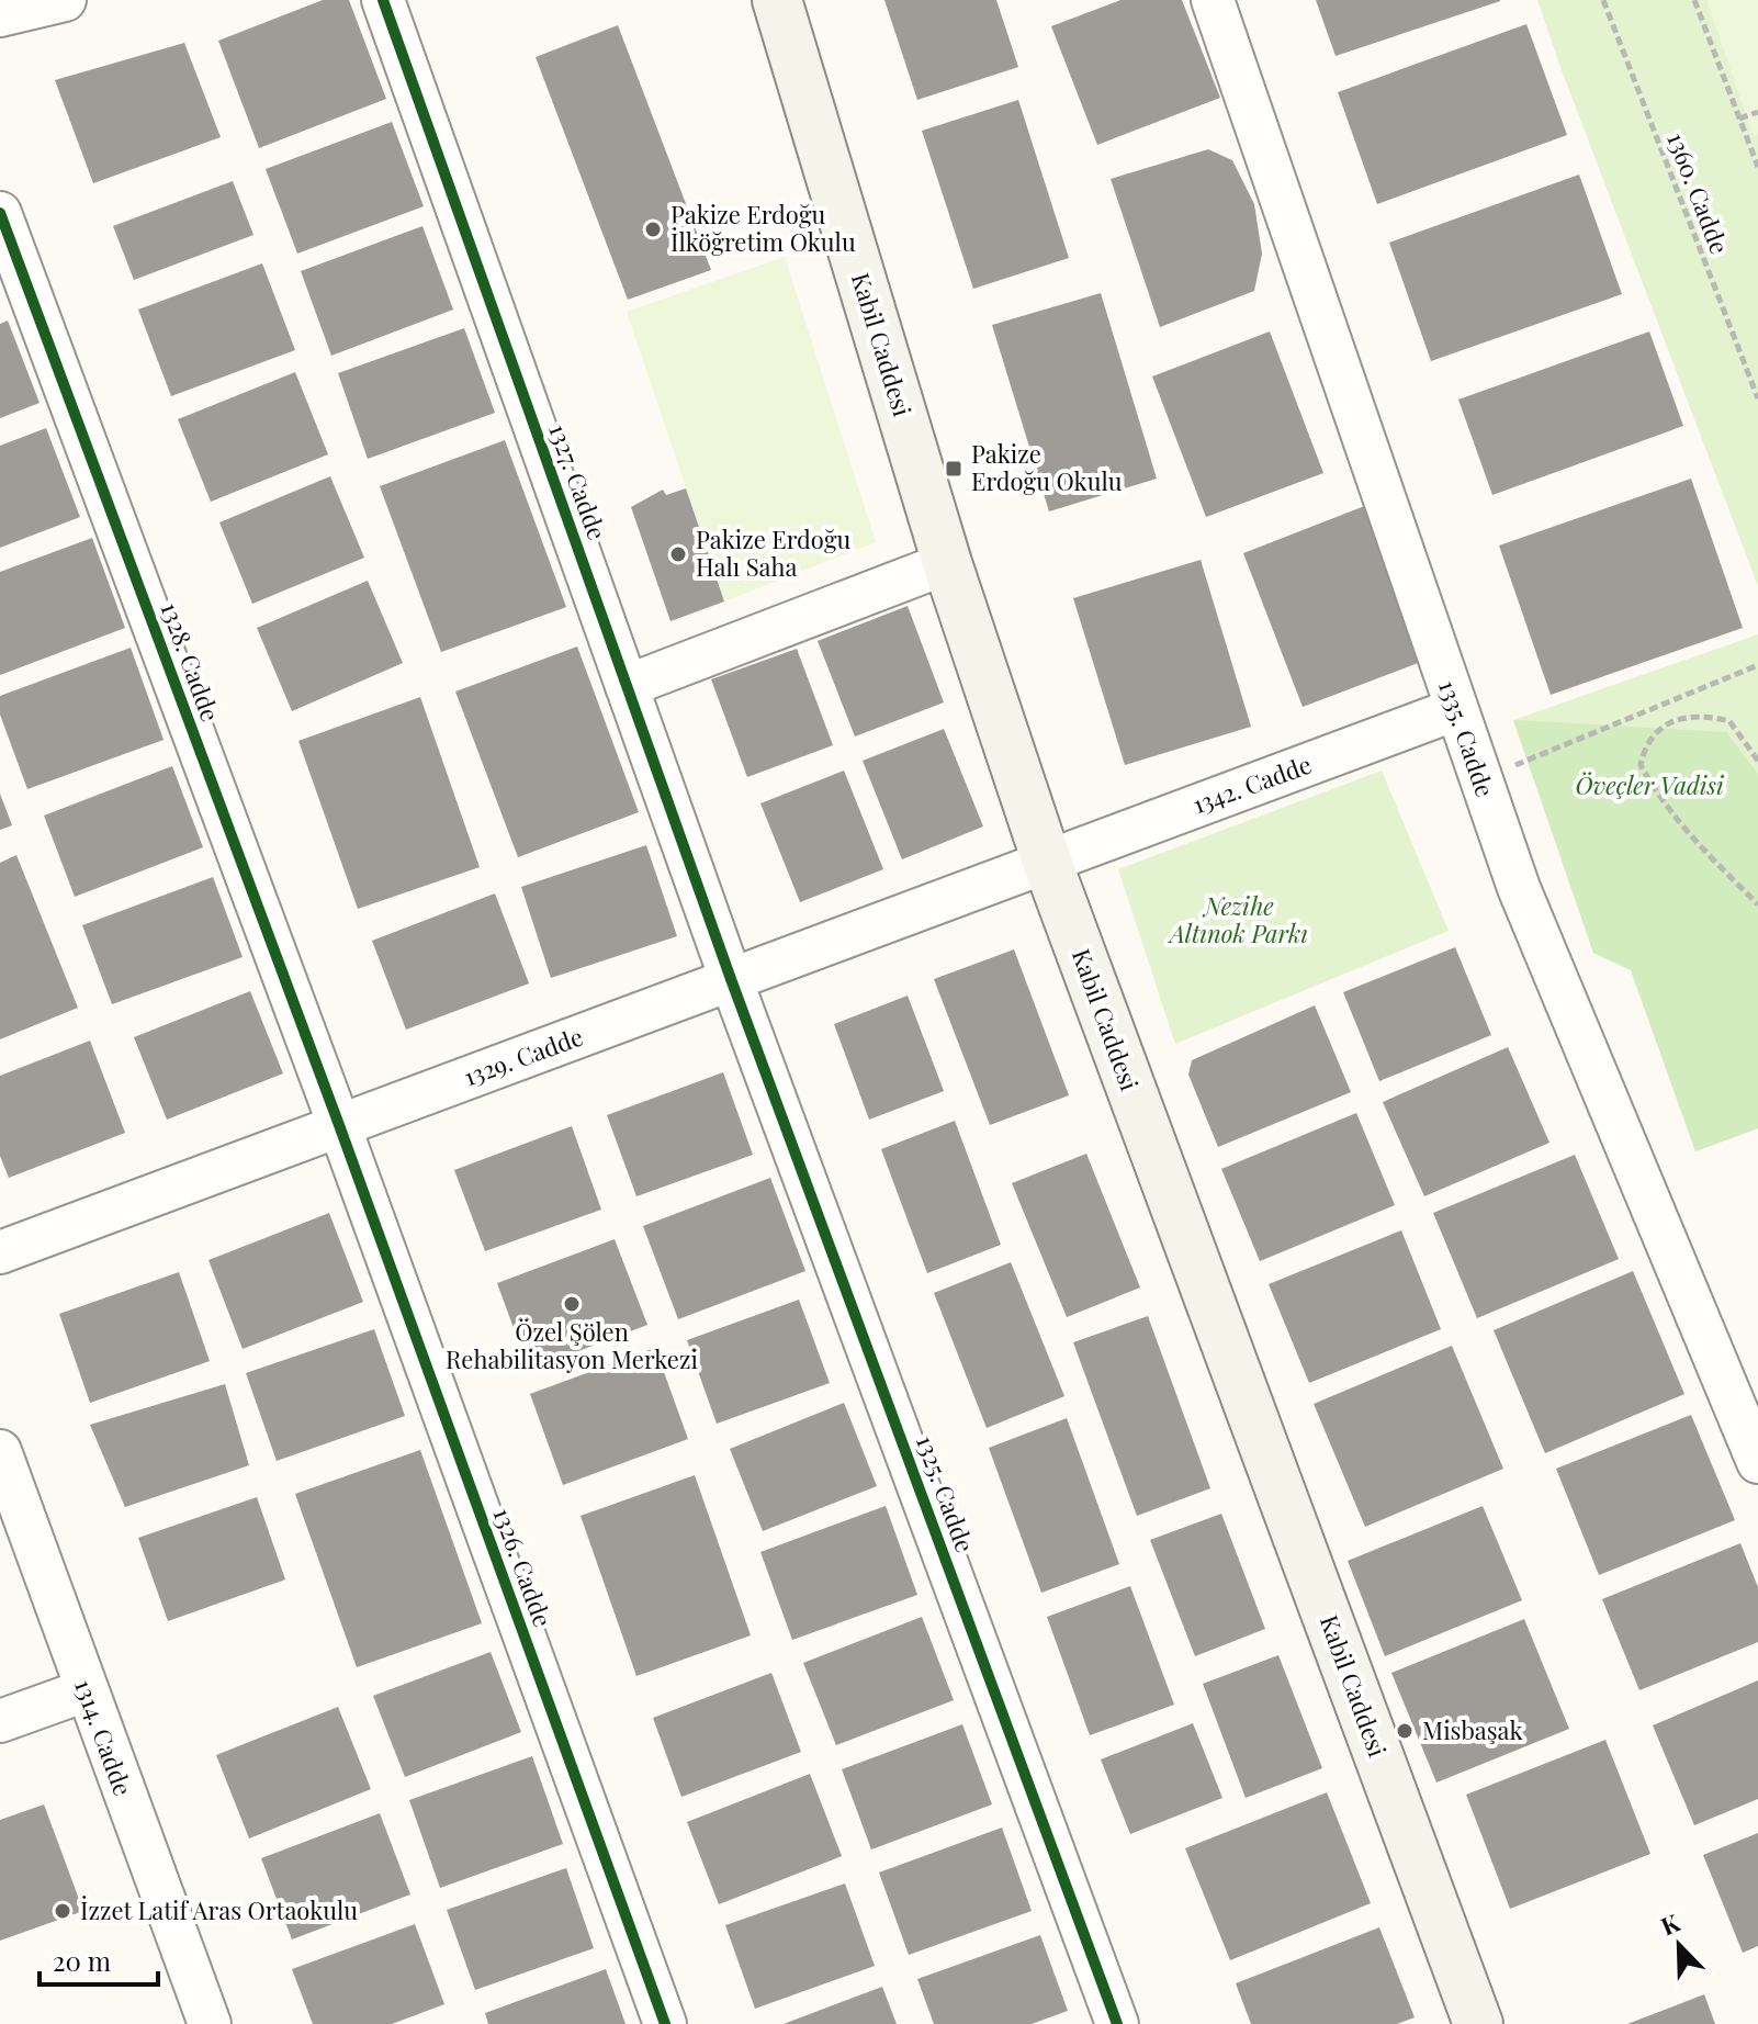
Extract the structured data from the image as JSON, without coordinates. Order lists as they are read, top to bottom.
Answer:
{
  "streets": {
    "main road": ["Kabil Caddesi"],
    "street": [
      "1327. Cadde",
      "1328. Cadde",
      "1335. Cadde",
      "1342. Cadde",
      "1329. Cadde",
      "1325. Cadde",
      "1326. Cadde",
      "1314. Cadde"
    ],
    "path": ["1360. Cadde"]
  },
  "crossings": [
    ["Kabil Caddesi", "1342. Cadde"],
    ["Kabil Caddesi", "1329. Cadde"],
    ["1327. Cadde", "1329. Cadde"],
    ["1327. Cadde", "1325. Cadde"],
    ["1328. Cadde", "1329. Cadde"],
    ["1328. Cadde", "1326. Cadde"],
    ["1335. Cadde", "1342. Cadde"],
    ["1342. Cadde", "1329. Cadde"],
    ["1329. Cadde", "1325. Cadde"],
    ["1329. Cadde", "1326. Cadde"]
  ],
  "parks": ["Öveçler Vadisi", "Nezihe Altınok Parkı"],
  "places": {
    "other": [
      "Pakize Erdoğu İlköğretim Okulu",
      "Pakize Erdoğu Halı Saha",
      "Özel Şölen Rehabilitasyon Merkezi",
      "Misbaşak",
      "İzzet Latif Aras Ortaokulu"
    ],
    "transit": ["Pakize Erdoğu Okulu"]
  },
  "scale_bar": "20 m",
  "north": "top left"
}
